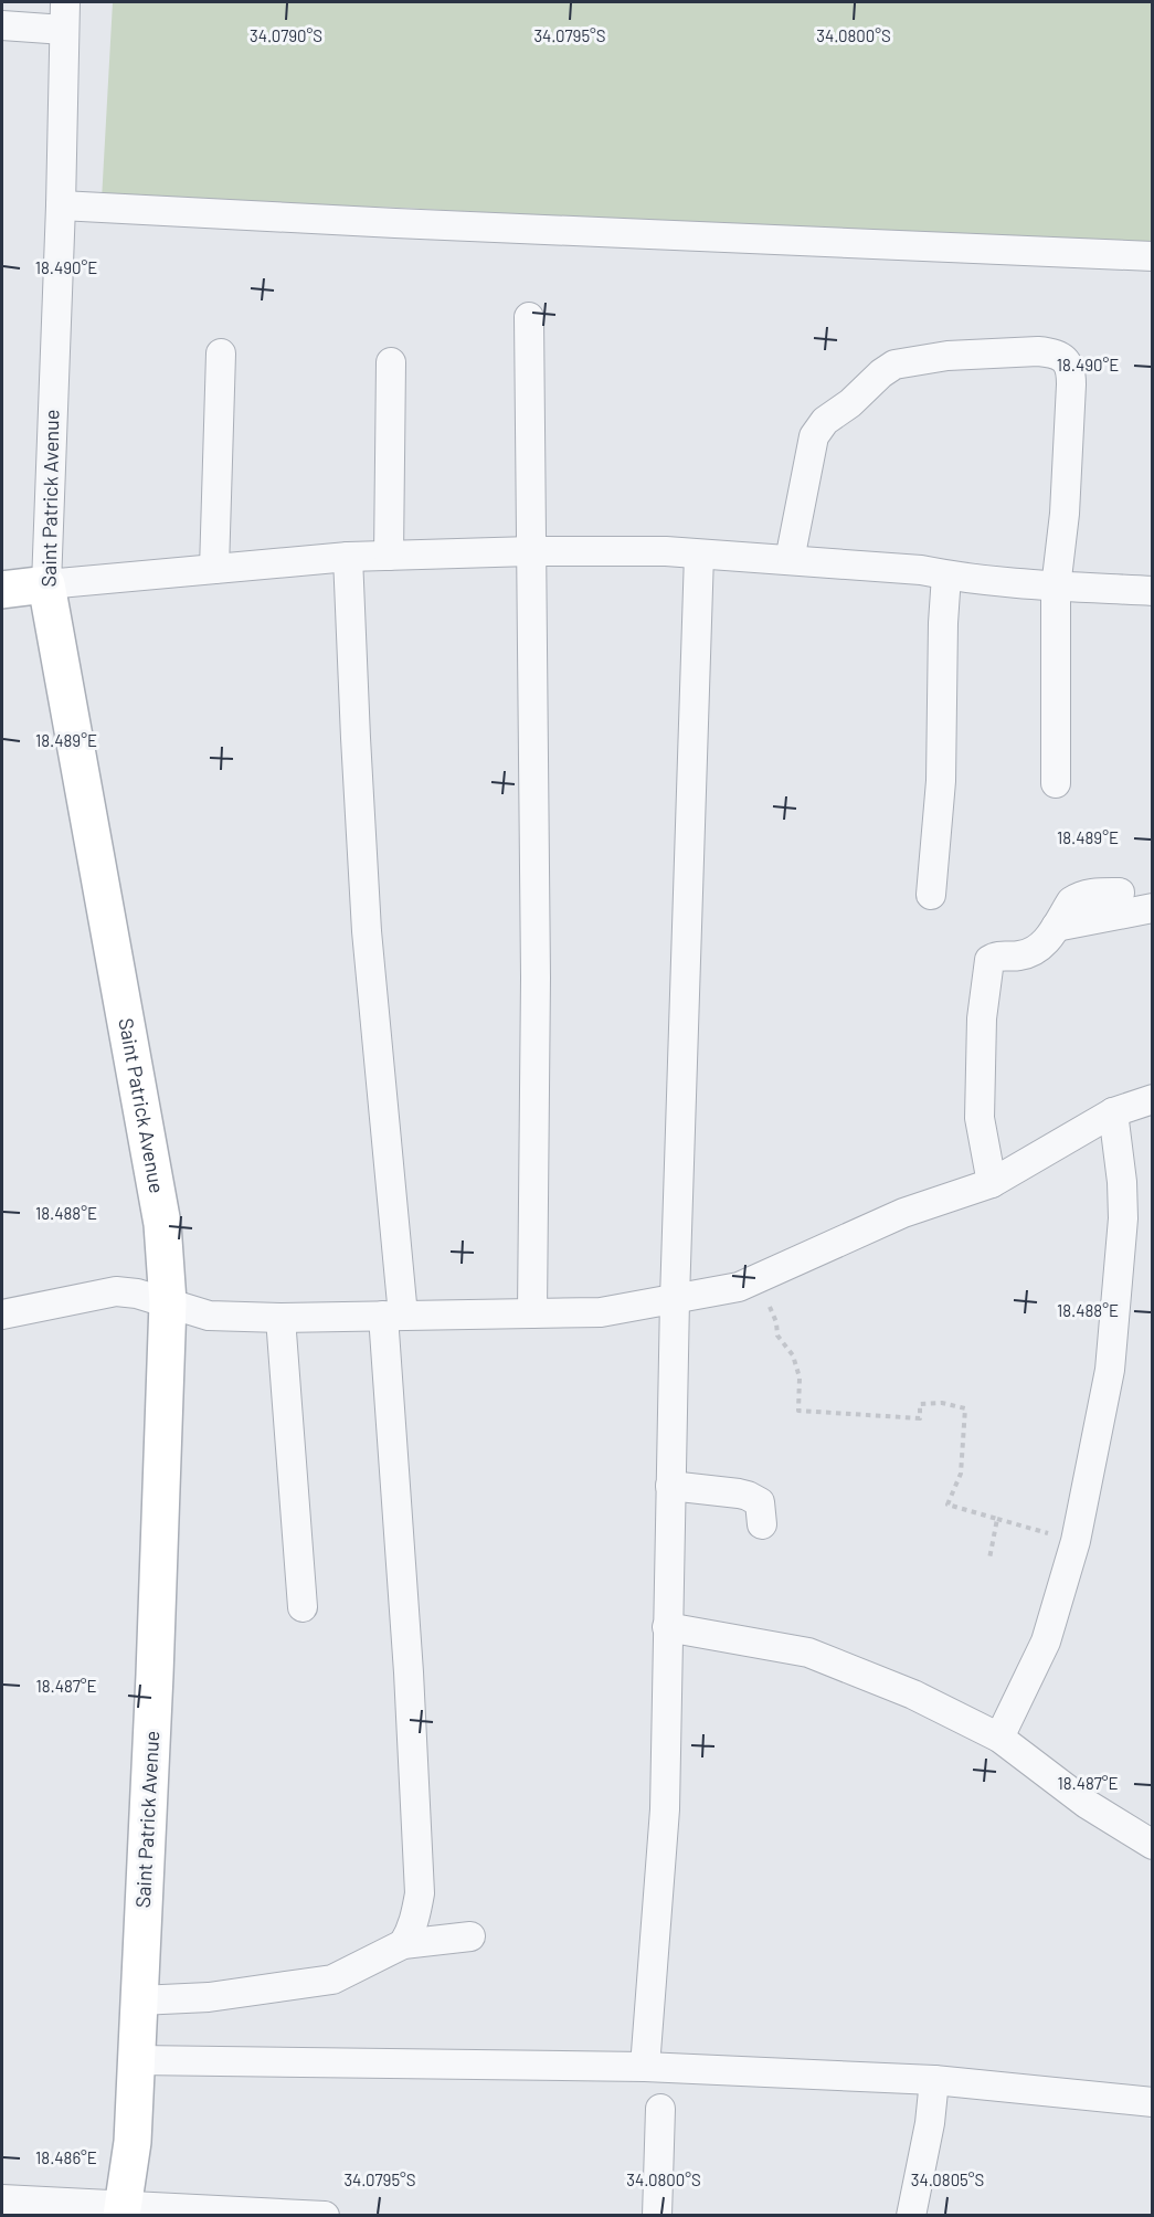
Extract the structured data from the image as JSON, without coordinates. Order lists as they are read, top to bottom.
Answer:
{
  "streets": {
    "street": ["Saint Patrick Avenue"]
  },
  "coordinates": [
    "34.0790°S",
    "34.0795°S",
    "34.0800°S",
    "18.490°E",
    "18.489°E",
    "18.488°E",
    "18.487°E",
    "18.486°E",
    "34.0805°S"
  ]
}
